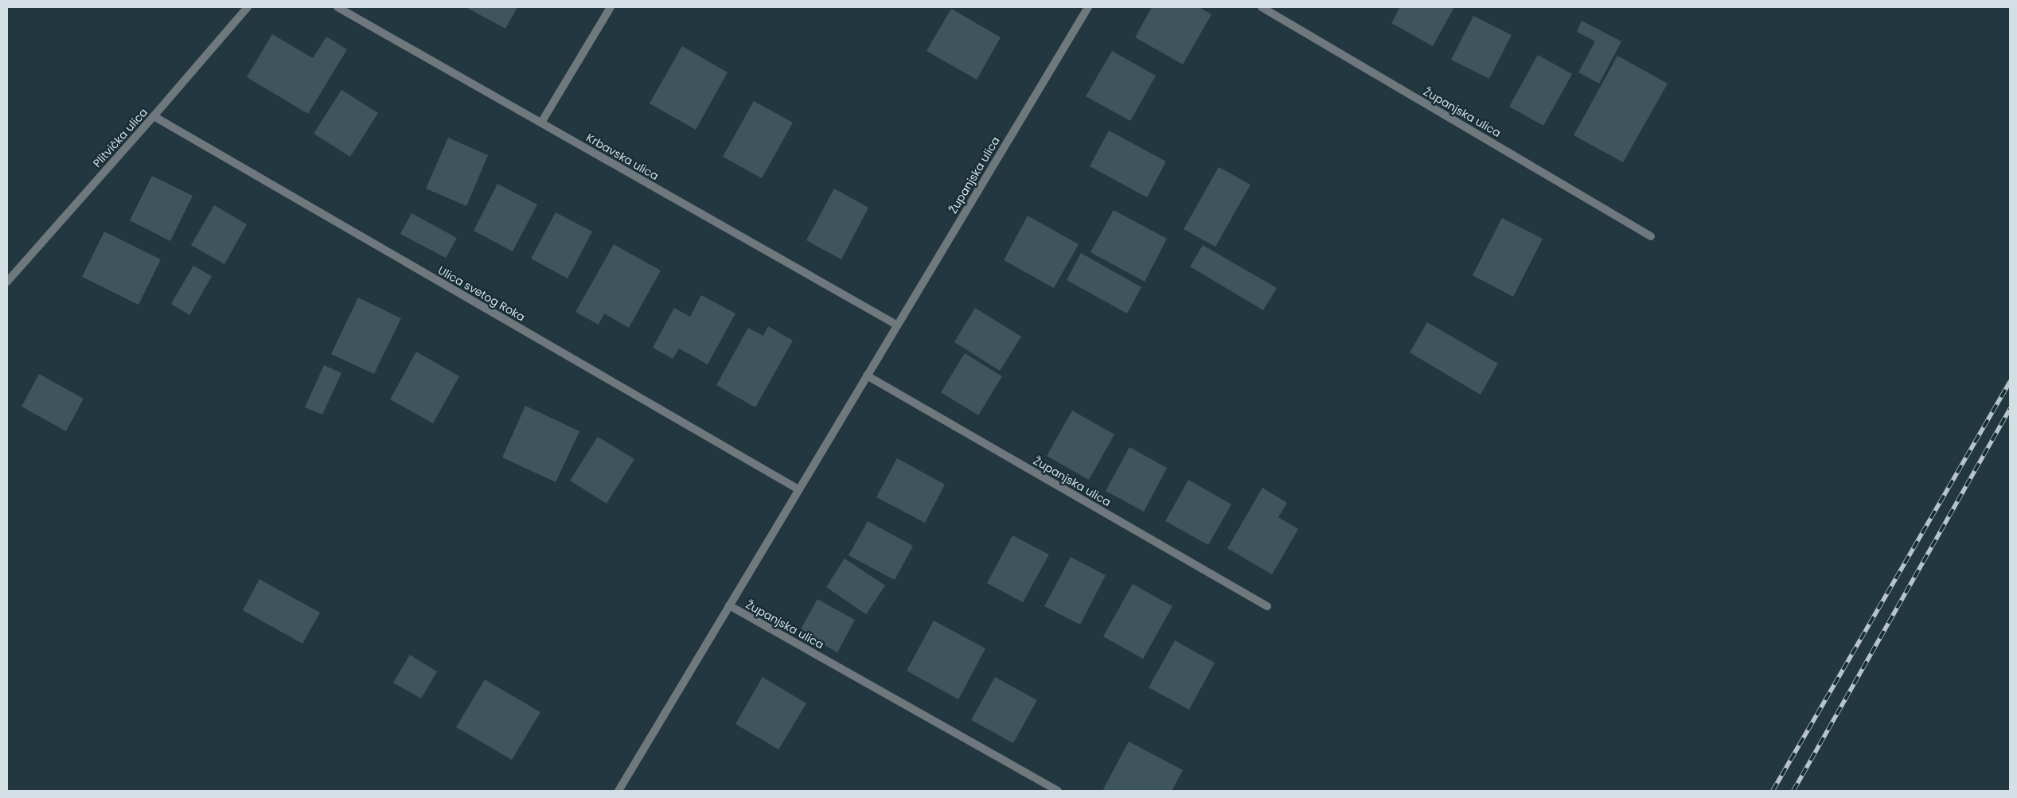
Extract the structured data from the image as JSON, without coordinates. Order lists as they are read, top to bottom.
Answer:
{
  "streets": {
    "street": [
      "Županjska ulica",
      "Plitvička ulica",
      "Krbavska ulica",
      "Ulica svetog Roka"
    ]
  },
  "crossings": [
    ["Županjska ulica", "Krbavska ulica"],
    ["Županjska ulica", "Ulica svetog Roka"],
    ["Plitvička ulica", "Ulica svetog Roka"]
  ]
}
